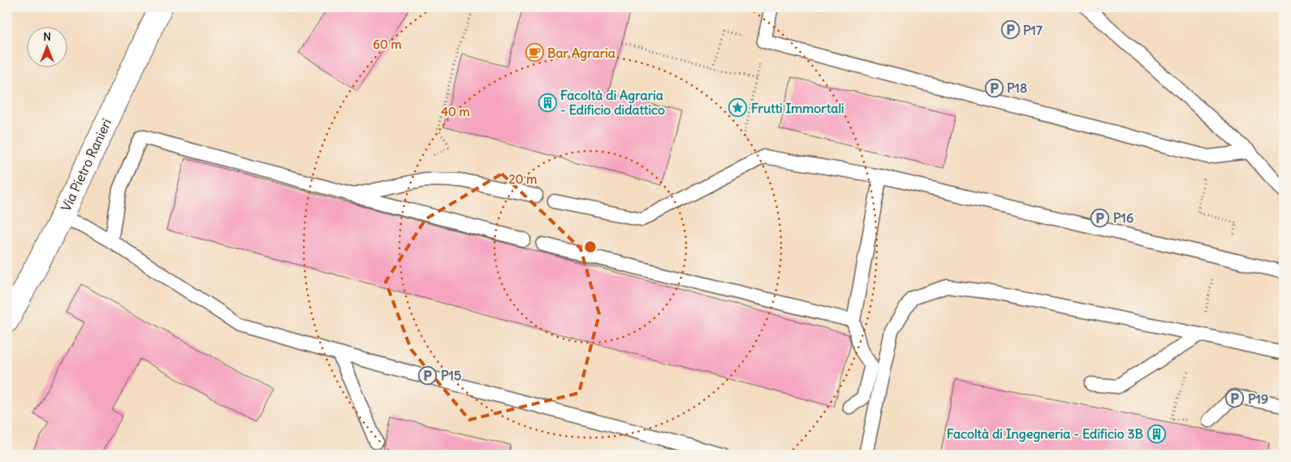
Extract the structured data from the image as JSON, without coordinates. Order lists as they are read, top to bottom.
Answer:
{
  "streets": {
    "street": ["Via Pietro Ranieri"]
  },
  "places": {
    "parking": [
      "P17",
      "P18",
      "P16",
      "P15",
      "P19"
    ],
    "cafe": ["Bar Agraria"],
    "building": ["Facoltà di Agraria - Edificio didattico", "Facoltà di Ingegneria - Edificio 3B"],
    "place": ["Frutti Immortali"]
  },
  "north": "top",
  "rings": ["60 m", "40 m", "20 m"]
}
